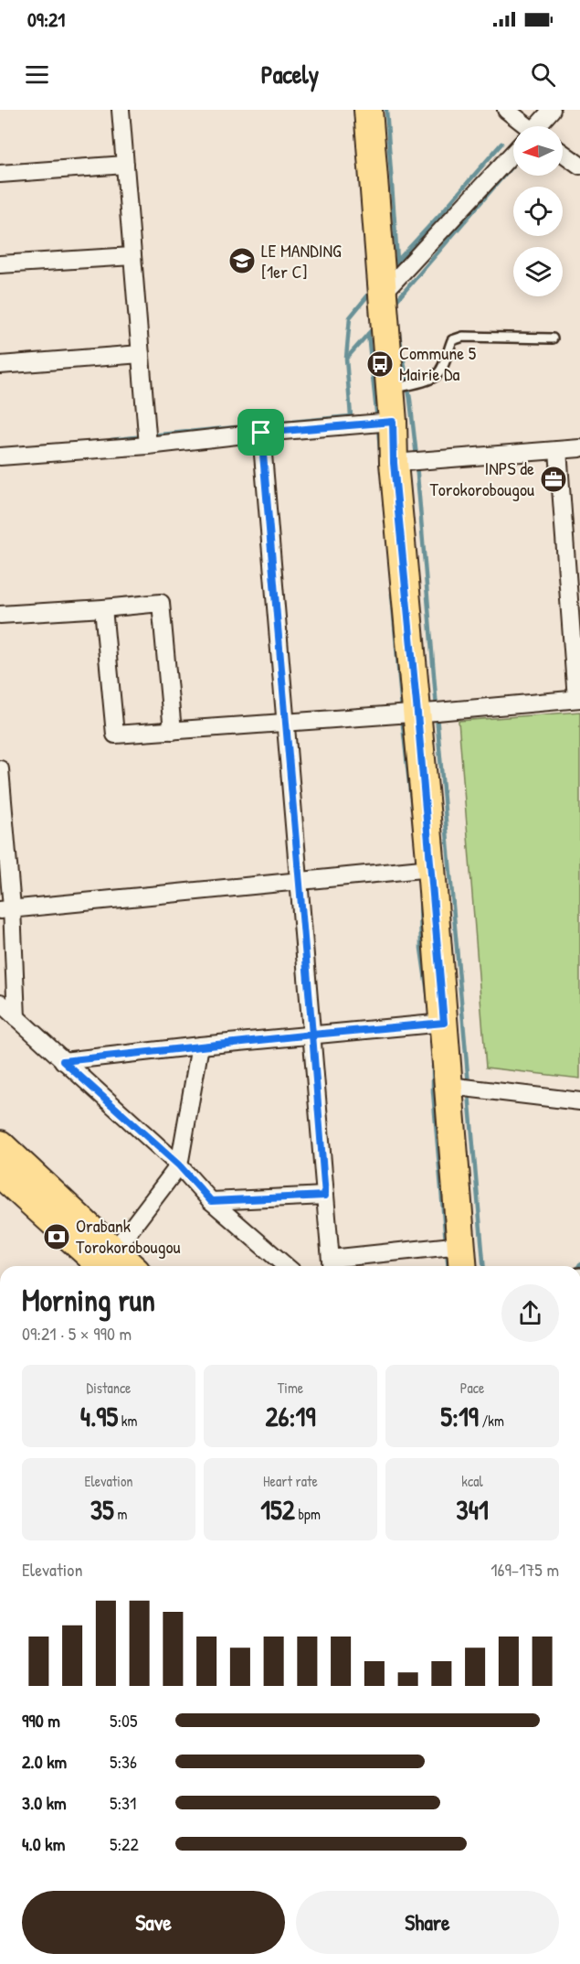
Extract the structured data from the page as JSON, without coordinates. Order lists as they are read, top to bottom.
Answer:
{
  "places": {
    "school or university": ["LE MANDING [1er C]"],
    "bus stop": ["Commune 5 Mairie Da"],
    "office": ["INPS de Torokorobougou"],
    "bank": ["Orabank Torokorobougou"]
  },
  "north": "left",
  "page": {
    "status": "09:21",
    "header": "Pacely",
    "heading": ["Morning run", "09:21 · 5 × 990 m"],
    "stats": [
      ["Distance", "4.95 km"],
      ["Time", "26:19"],
      ["Pace", "5:19 /km"],
      ["Elevation", "35 m"],
      ["Heart rate", "152 bpm"],
      ["kcal", "341"]
    ],
    "chart": ["Elevation", "169–175 m"],
    "list": [
      {
        "name": "990 m",
        "note": "5:05"
      },
      {
        "name": "2.0 km",
        "note": "5:36"
      },
      {
        "name": "3.0 km",
        "note": "5:31"
      },
      {
        "name": "4.0 km",
        "note": "5:22"
      }
    ],
    "buttons": ["Save", "Share"]
  }
}
